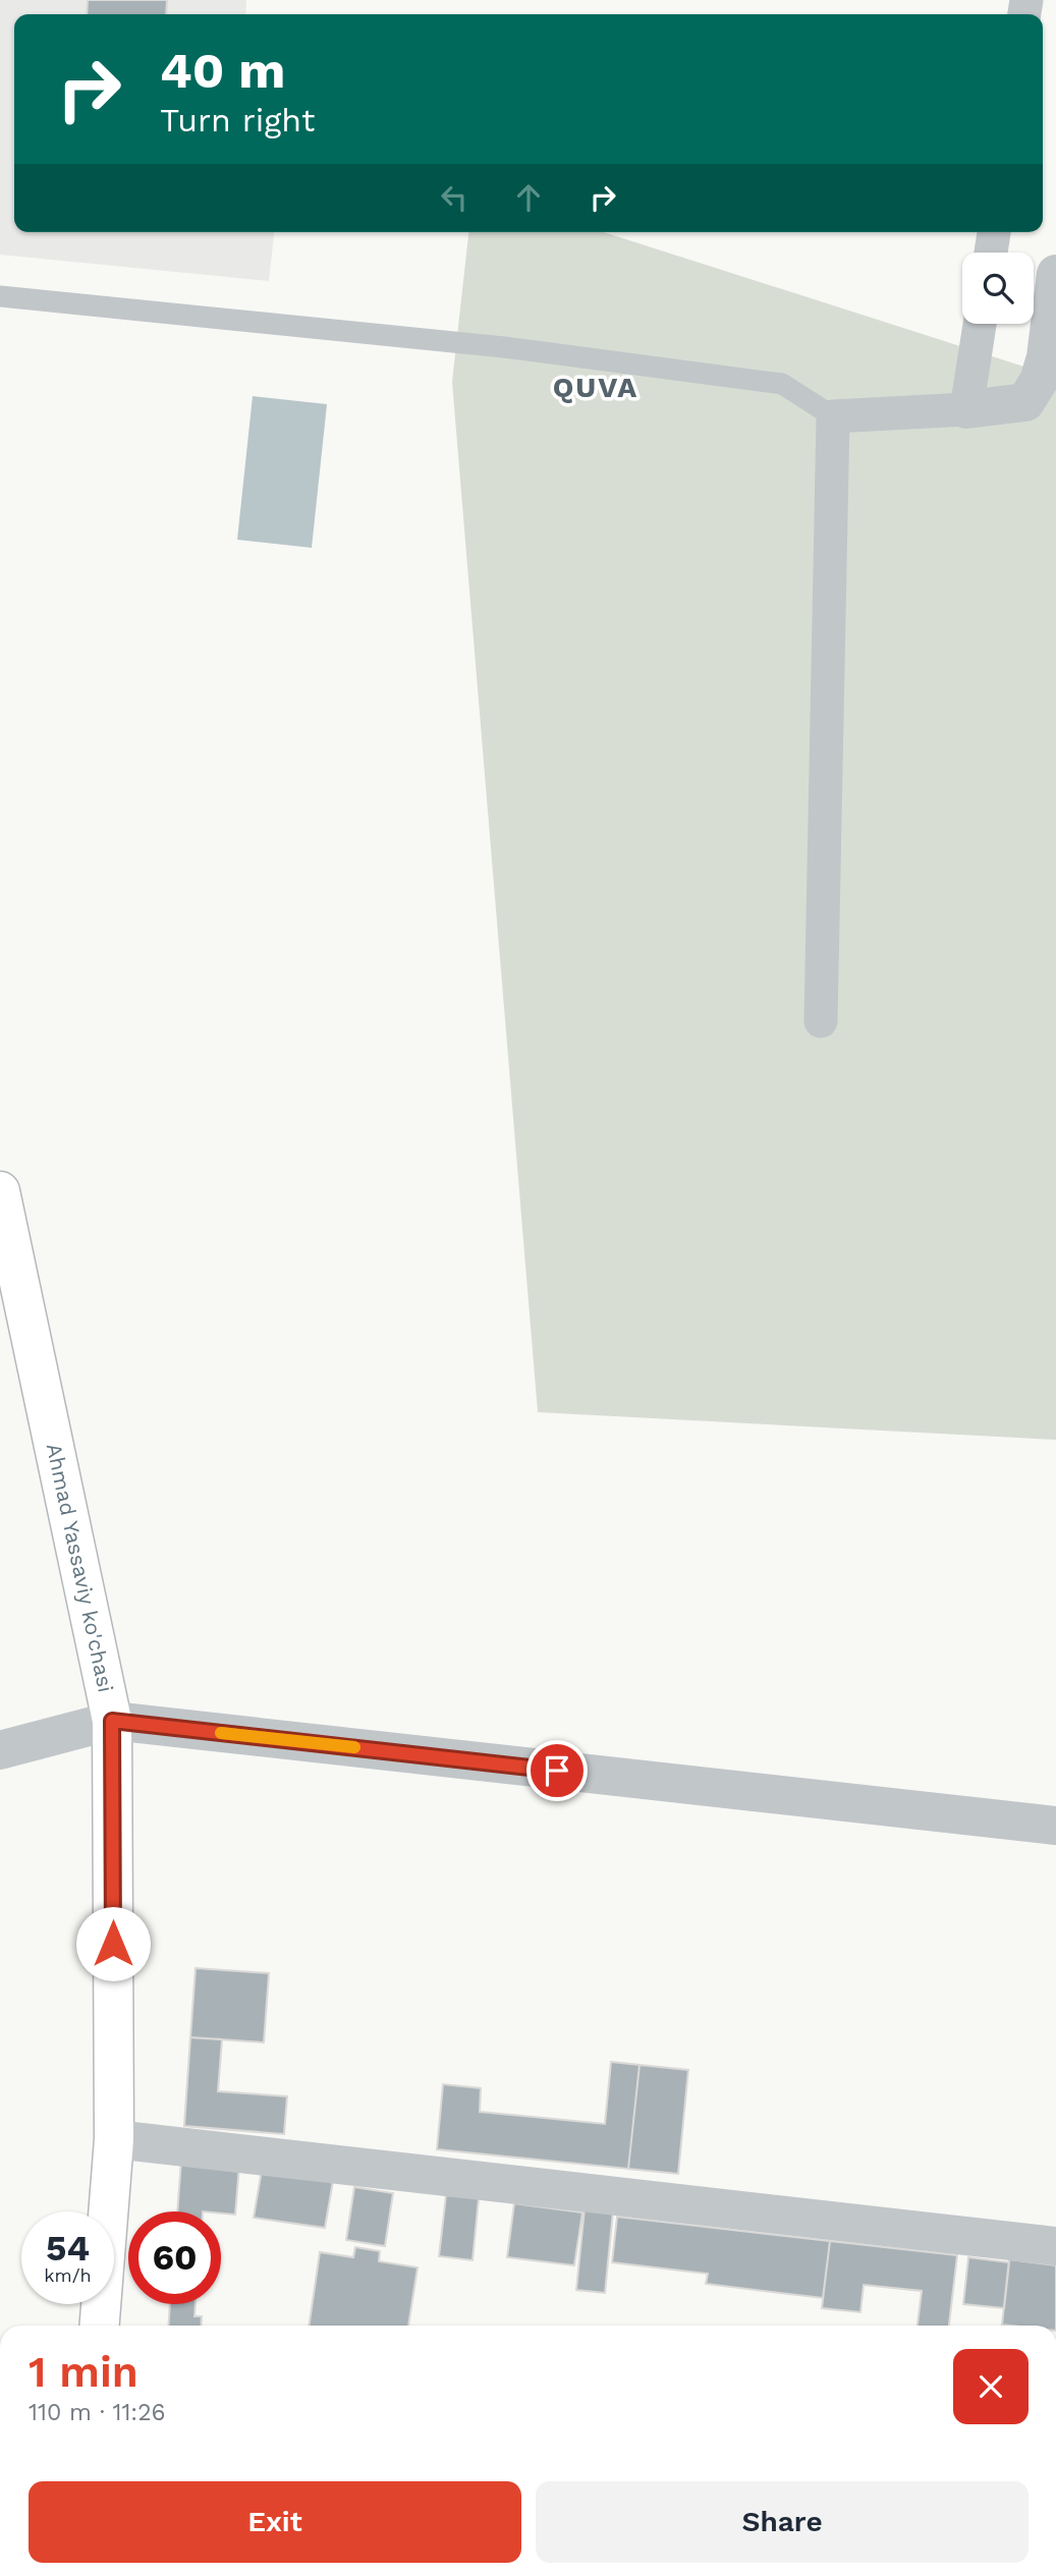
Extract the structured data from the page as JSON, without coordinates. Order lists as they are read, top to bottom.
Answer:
{
  "streets": {
    "main road": ["Ahmad Yassaviy ko'chasi"]
  },
  "districts": ["QUVA"],
  "page": {
    "turn": ["40 m", "Turn right"],
    "speed": "54 km/h",
    "limit": "60",
    "heading": ["1 min", "110 m · 11:26"],
    "buttons": ["Exit", "Share"]
  }
}
